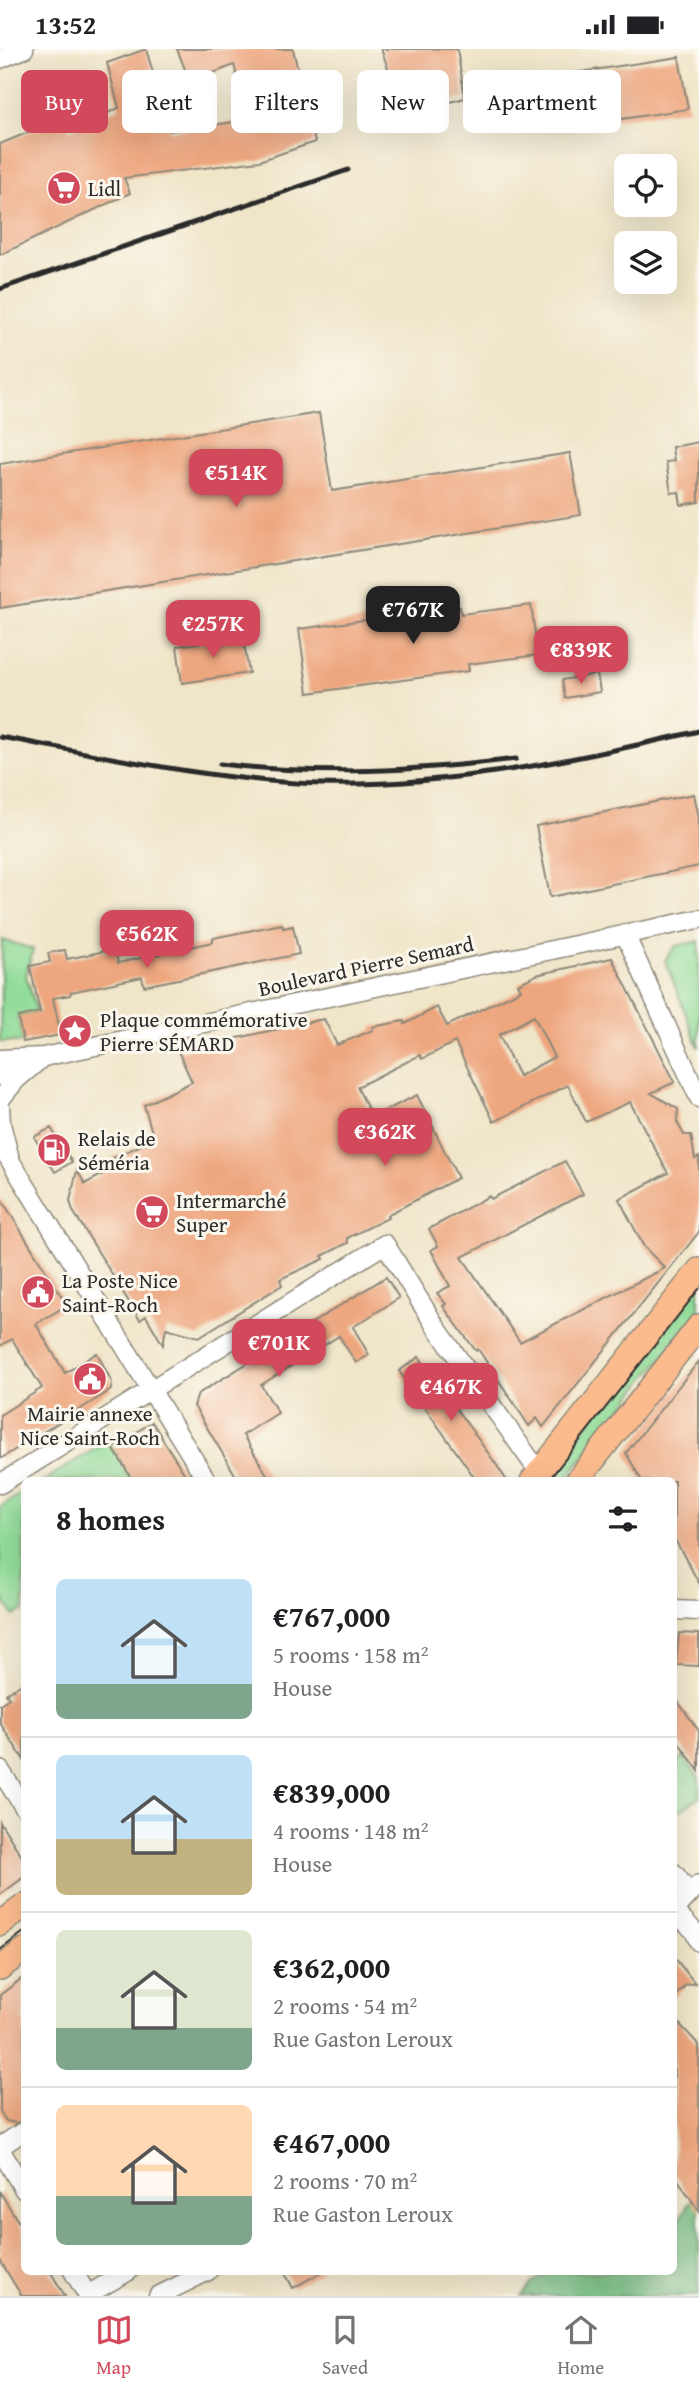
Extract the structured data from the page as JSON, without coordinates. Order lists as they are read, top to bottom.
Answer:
{
  "streets": {
    "street": ["Boulevard Pierre Semard"]
  },
  "places": {
    "supermarket": ["Lidl", "Intermarché Super"],
    "place": ["Plaque commémorative Pierre SÉMARD"],
    "fuel station": ["Relais de Séméria"],
    "public building": ["La Poste Nice Saint-Roch", "Mairie annexe Nice Saint-Roch"]
  },
  "page": {
    "status": "13:52",
    "chip": [
      "Buy",
      "Rent",
      "Filters",
      "New",
      "Apartment"
    ],
    "price": [
      "€514K",
      "€767K",
      "€257K",
      "€839K",
      "€562K",
      "€362K",
      "€701K",
      "€467K"
    ],
    "heading": "8 homes",
    "list": [
      {
        "name": "€767,000",
        "note": "5 rooms · 158 m² · House"
      },
      {
        "name": "€839,000",
        "note": "4 rooms · 148 m² · House"
      },
      {
        "name": "€362,000",
        "note": "2 rooms · 54 m² · Rue Gaston Leroux"
      },
      {
        "name": "€467,000",
        "note": "2 rooms · 70 m² · Rue Gaston Leroux"
      }
    ],
    "tabs": ["Map", "Saved", "Home"]
  }
}
